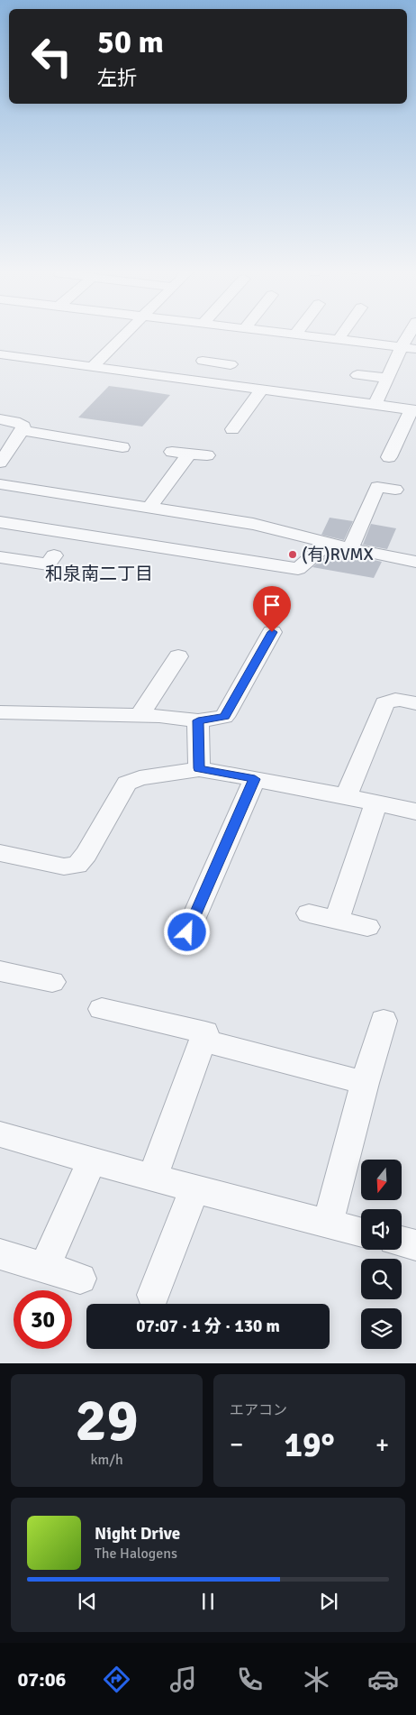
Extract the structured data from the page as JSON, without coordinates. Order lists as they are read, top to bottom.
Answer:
{
  "districts": ["和泉南二丁目"],
  "places": ["(有)RVMX"],
  "north": "bottom",
  "page": {
    "turn": ["50 m", "左折"],
    "limit": "30",
    "trip": "07:07 · 1 分 · 130 m",
    "tile": [
      ["29", "km/h"],
      "エアコン"
    ],
    "heat": ["−", "19°", "+"],
    "song": ["Night Drive", "The Halogens"],
    "tabs": "07:06"
  }
}
